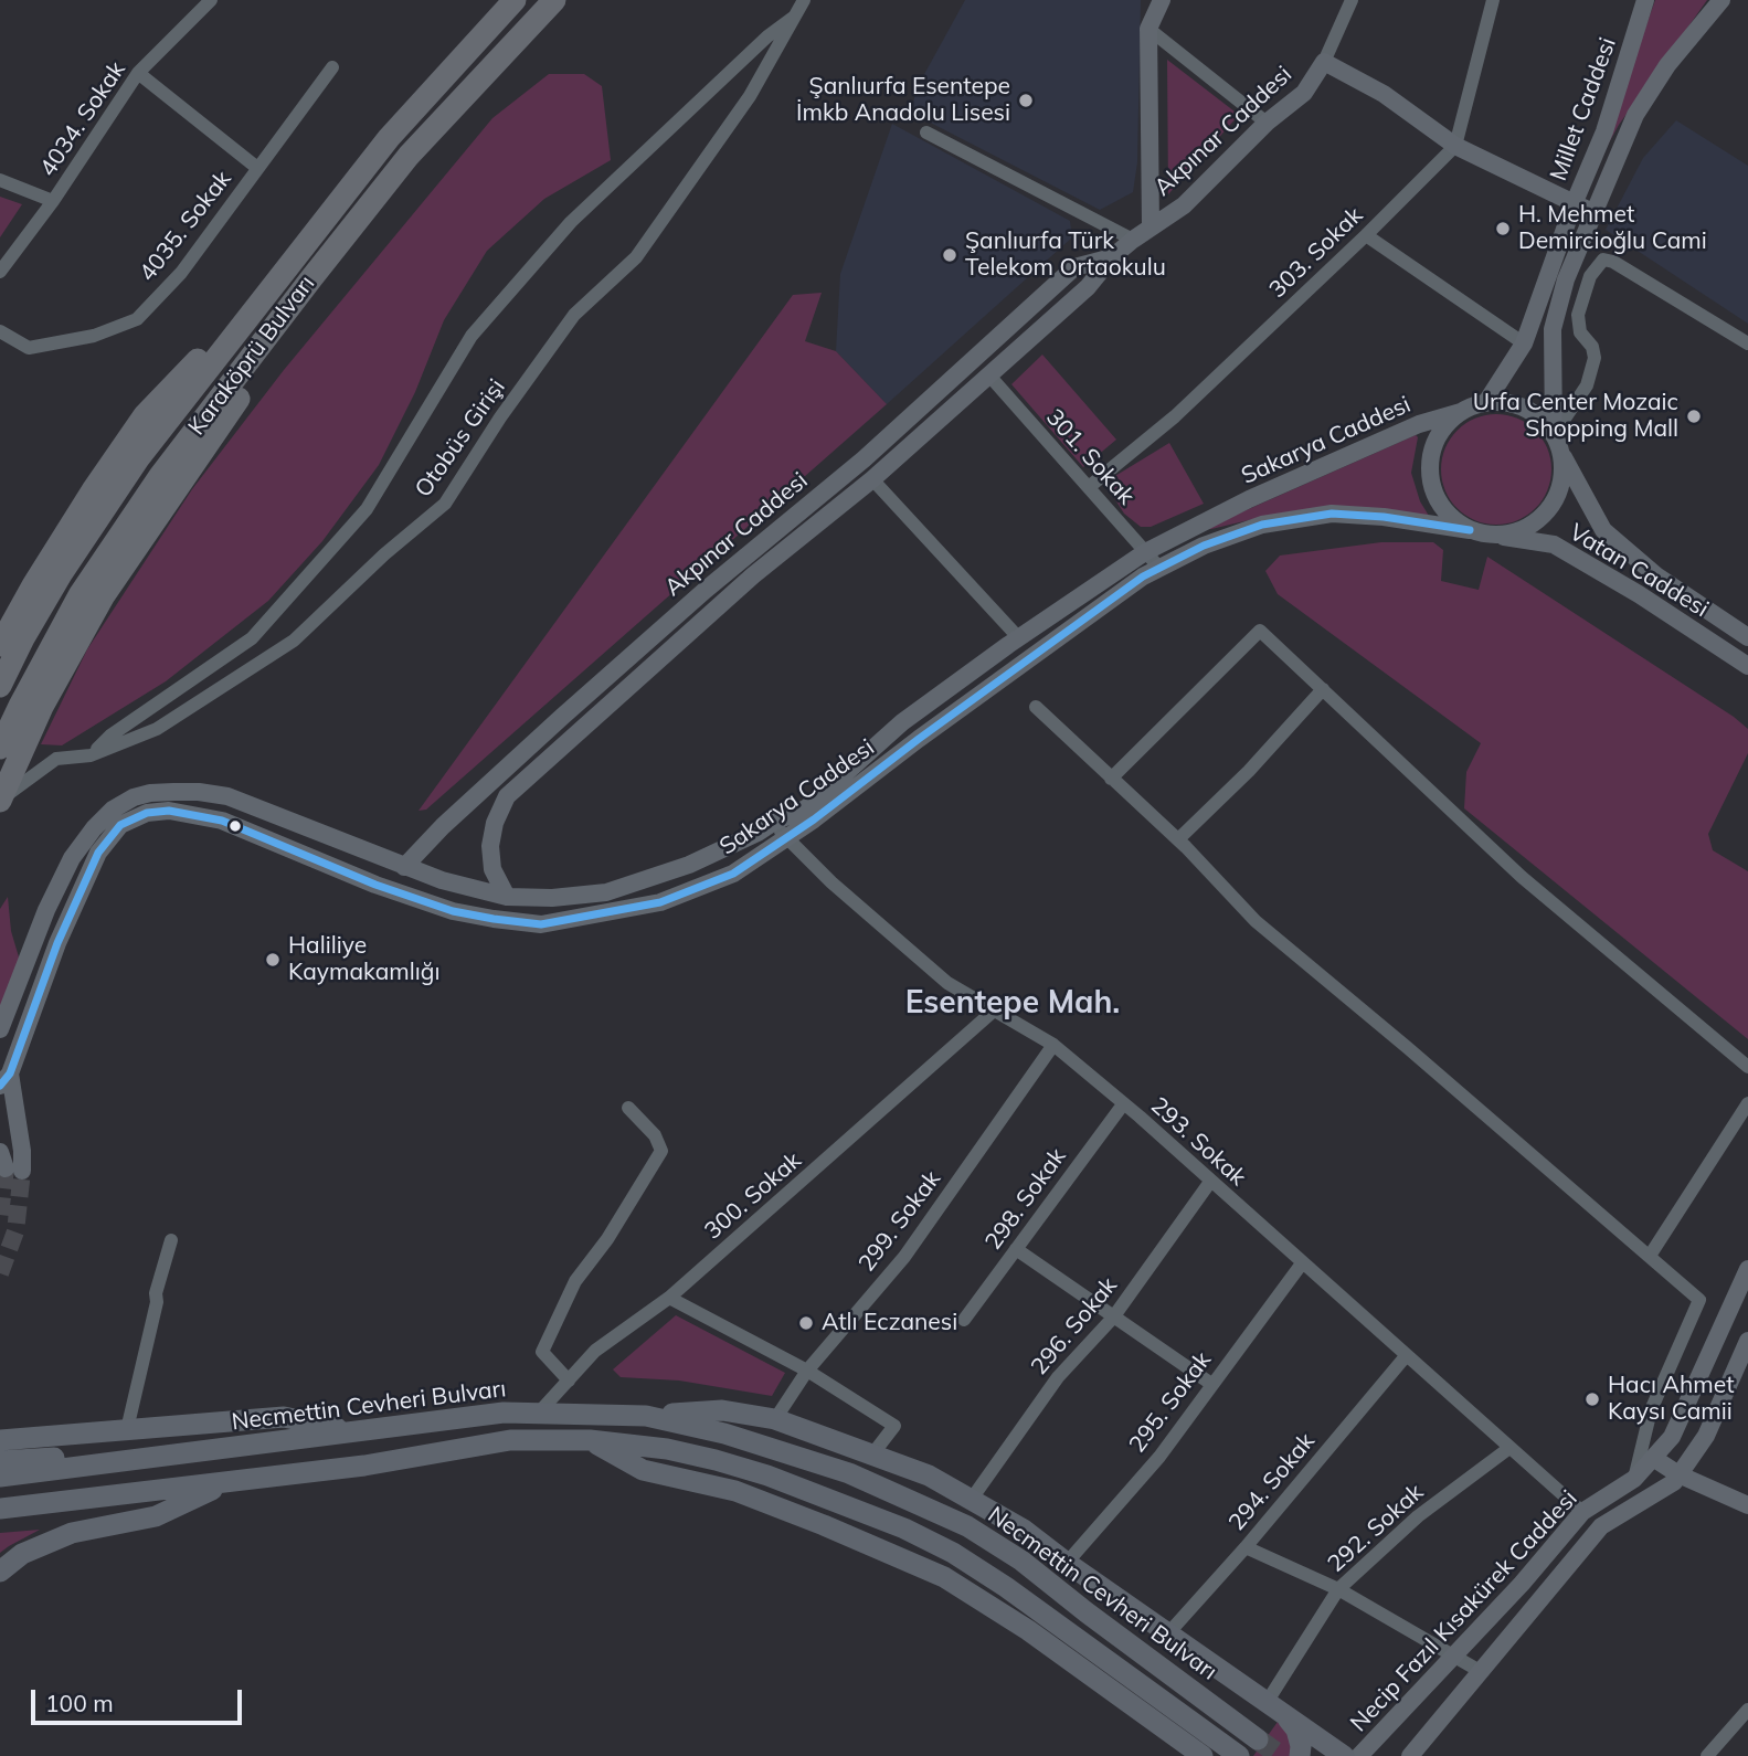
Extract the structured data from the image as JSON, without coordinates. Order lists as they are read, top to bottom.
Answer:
{
  "streets": {
    "highway": ["Karaköprü Bulvarı"],
    "main road": [
      "Millet Caddesi",
      "Akpınar Caddesi",
      "Sakarya Caddesi",
      "Vatan Caddesi",
      "Necmettin Cevheri Bulvarı",
      "Necip Fazıl Kısakürek Caddesi"
    ],
    "street": [
      "4034. Sokak",
      "4035. Sokak",
      "303. Sokak",
      "Otobüs Girişi",
      "301. Sokak",
      "293. Sokak",
      "300. Sokak",
      "298. Sokak",
      "299. Sokak",
      "296. Sokak",
      "295. Sokak",
      "294. Sokak",
      "292. Sokak"
    ]
  },
  "crossings": [
    ["Millet Caddesi", "Sakarya Caddesi"],
    ["Millet Caddesi", "Vatan Caddesi"],
    ["Akpınar Caddesi", "Sakarya Caddesi"],
    ["Akpınar Caddesi", "301. Sokak"],
    ["303. Sokak", "301. Sokak"],
    ["Sakarya Caddesi", "301. Sokak"],
    ["Sakarya Caddesi", "Vatan Caddesi"],
    ["Sakarya Caddesi", "293. Sokak"],
    ["293. Sokak", "300. Sokak"],
    ["293. Sokak", "298. Sokak"],
    ["293. Sokak", "299. Sokak"],
    ["293. Sokak", "296. Sokak"],
    ["293. Sokak", "295. Sokak"],
    ["293. Sokak", "294. Sokak"],
    ["293. Sokak", "292. Sokak"],
    ["293. Sokak", "Necip Fazıl Kısakürek Caddesi"],
    ["300. Sokak", "Necmettin Cevheri Bulvarı"]
  ],
  "districts": ["Esentepe Mah."],
  "places": [
    "Şanlıurfa Esentepe İmkb Anadolu Lisesi",
    "H. Mehmet Demircioğlu Cami",
    "Şanlıurfa Türk Telekom Ortaokulu",
    "Urfa Center Mozaic Shopping Mall",
    "Haliliye Kaymakamlığı",
    "Atlı Eczanesi",
    "Hacı Ahmet Kaysı Camii"
  ],
  "scale_bar": "100 m"
}
